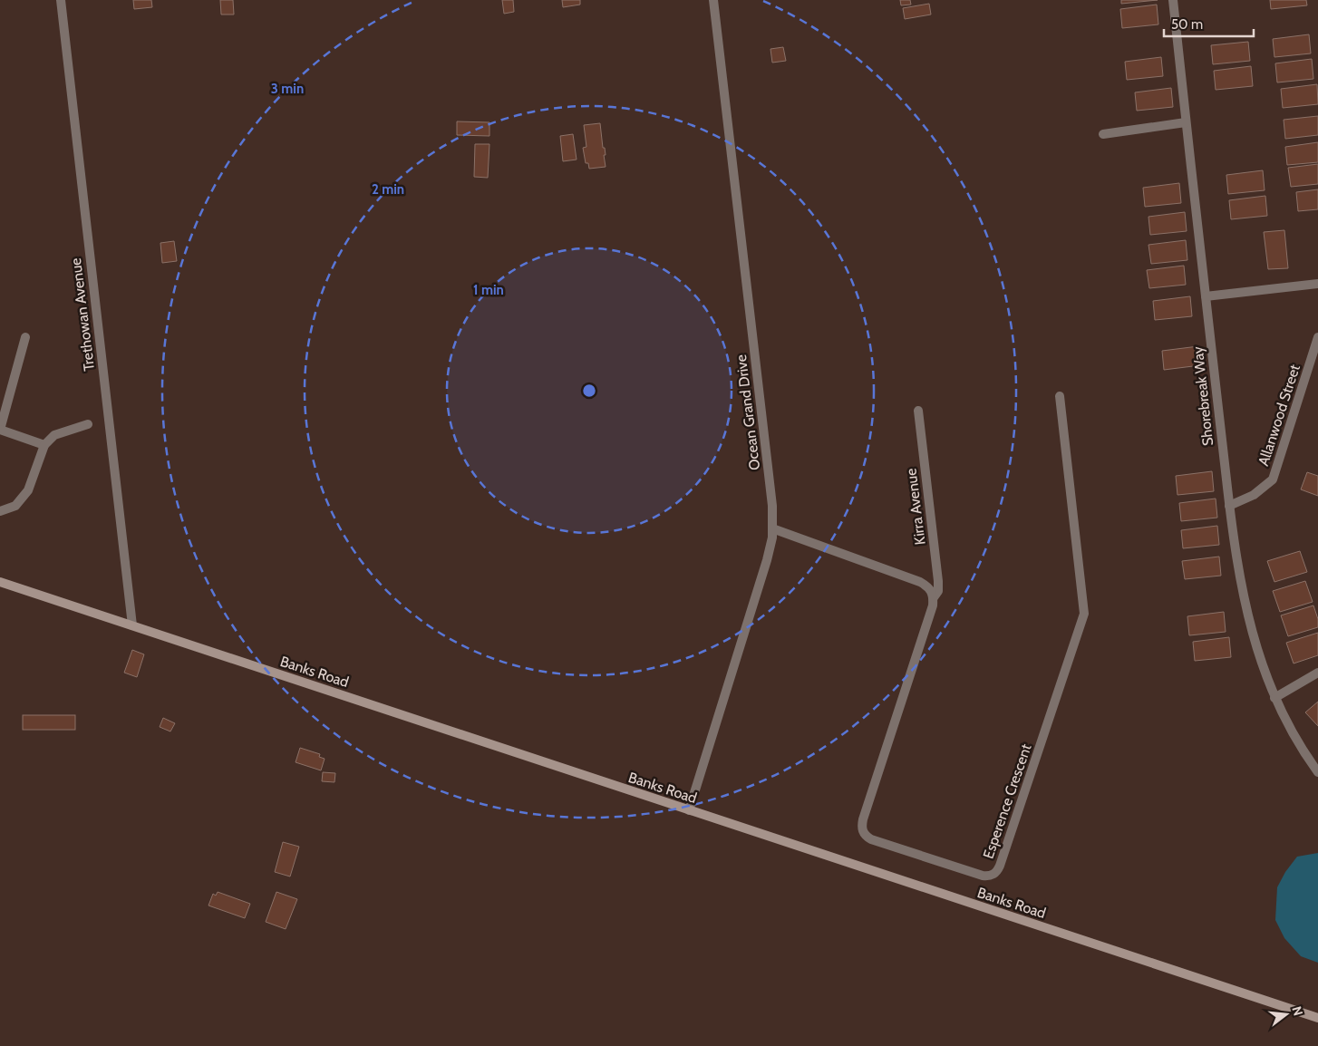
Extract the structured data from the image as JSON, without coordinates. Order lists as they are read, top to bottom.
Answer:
{
  "streets": {
    "street": [
      "Trethowan Avenue",
      "Shorebreak Way",
      "Ocean Grand Drive",
      "Allanwood Street",
      "Kirra Avenue",
      "Banks Road",
      "Esperence Crescent"
    ]
  },
  "crossings": [
    ["Trethowan Avenue", "Banks Road"],
    ["Shorebreak Way", "Allanwood Street"],
    ["Ocean Grand Drive", "Banks Road"],
    ["Kirra Avenue", "Esperence Crescent"]
  ],
  "scale_bar": "50 m",
  "north": "right",
  "rings": ["3 min", "2 min", "1 min"]
}
